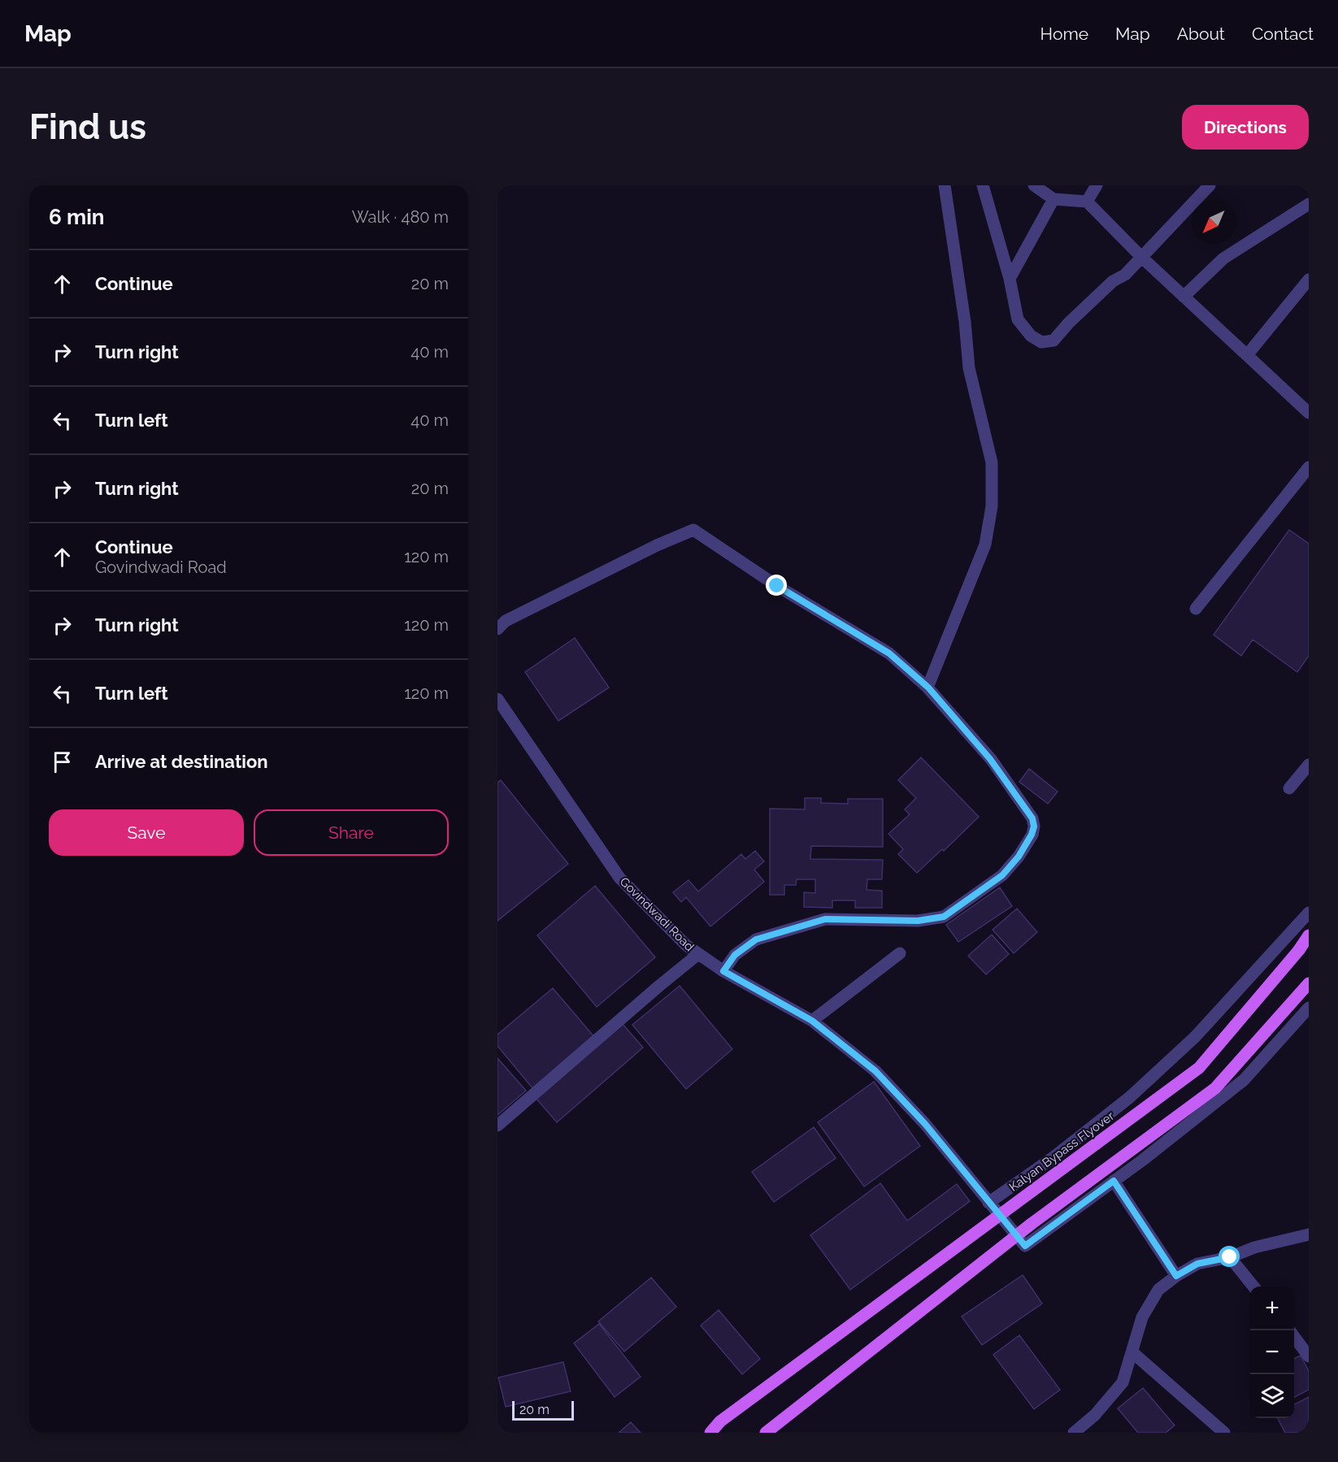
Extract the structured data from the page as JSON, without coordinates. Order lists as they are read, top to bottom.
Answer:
{
  "streets": {
    "main road": ["Kalyan Bypass Flyover"],
    "street": ["Govindwadi Road"]
  },
  "scale_bar": "20 m",
  "north": "bottom left",
  "page": {
    "header": "Map",
    "nav": [
      "Home",
      "Map",
      "About",
      "Contact"
    ],
    "buttons": [
      "Directions",
      ["Save", "Share"]
    ],
    "title": "Find us",
    "heading": ["6 min", "Walk · 480 m"],
    "list": [
      ["Continue", "20 m"],
      ["Turn right", "40 m"],
      ["Turn left", "40 m"],
      ["Turn right", "20 m"],
      ["Continue", "Govindwadi Road", "120 m"],
      ["Turn right", "120 m"],
      ["Turn left", "120 m"],
      "Arrive at destination"
    ],
    "map_buttons": ["+", "−"],
    "scale": "20 m"
  }
}
